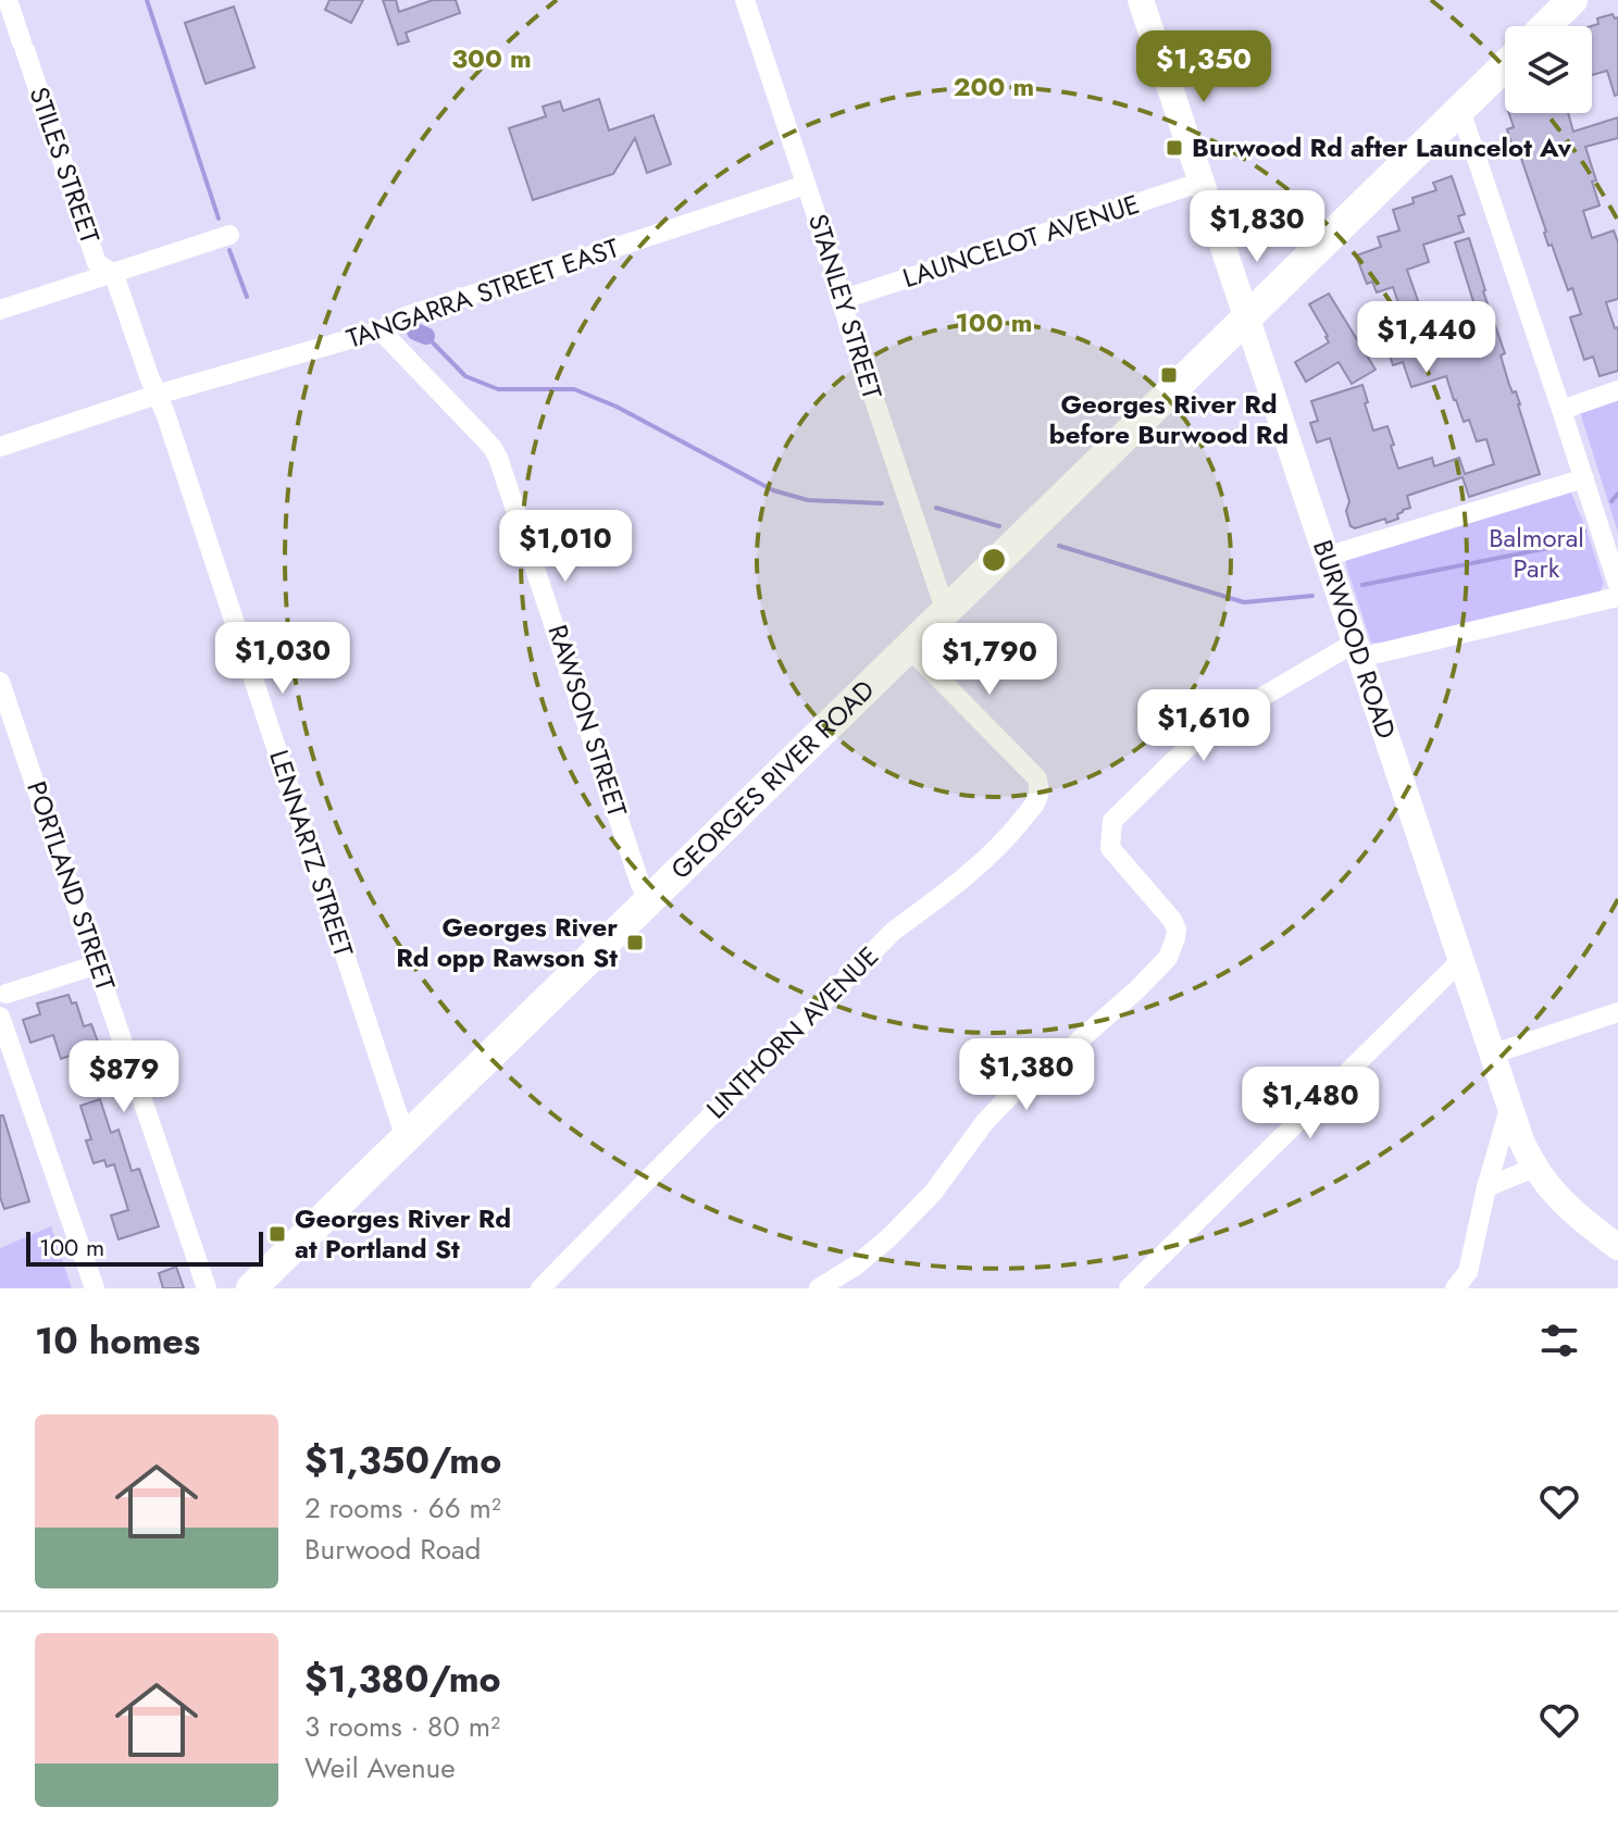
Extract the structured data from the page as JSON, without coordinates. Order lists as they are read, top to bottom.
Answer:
{
  "streets": {
    "main road": ["BURWOOD ROAD", "GEORGES RIVER ROAD"],
    "street": [
      "STILES STREET",
      "LAUNCELOT AVENUE",
      "TANGARRA STREET EAST",
      "STANLEY STREET",
      "RAWSON STREET",
      "LENNARTZ STREET",
      "PORTLAND STREET",
      "LINTHORN AVENUE"
    ]
  },
  "crossings": [
    ["STILES STREET", "LENNARTZ STREET"],
    ["LAUNCELOT AVENUE", "STANLEY STREET"],
    ["LAUNCELOT AVENUE", "BURWOOD ROAD"],
    ["TANGARRA STREET EAST", "STANLEY STREET"],
    ["TANGARRA STREET EAST", "RAWSON STREET"],
    ["TANGARRA STREET EAST", "LENNARTZ STREET"],
    ["STANLEY STREET", "GEORGES RIVER ROAD"],
    ["BURWOOD ROAD", "GEORGES RIVER ROAD"],
    ["RAWSON STREET", "GEORGES RIVER ROAD"],
    ["GEORGES RIVER ROAD", "LENNARTZ STREET"],
    ["GEORGES RIVER ROAD", "LINTHORN AVENUE"]
  ],
  "parks": ["Balmoral Park"],
  "places": {
    "transit": [
      "Burwood Rd after Launcelot Av",
      "Georges River Rd before Burwood Rd",
      "Georges River Rd opp Rawson St",
      "Georges River Rd at Portland St"
    ]
  },
  "scale_bar": "100 m",
  "page": {
    "price": [
      "$1,350",
      "$1,830",
      "$1,440",
      "$1,010",
      "$1,030",
      "$1,790",
      "$1,610",
      "$1,380",
      "$879",
      "$1,480"
    ],
    "scale": "100 m",
    "heading": "10 homes",
    "list": [
      {
        "name": "$1,350/mo",
        "note": "2 rooms · 66 m² · Burwood Road"
      },
      {
        "name": "$1,380/mo",
        "note": "3 rooms · 80 m² · Weil Avenue"
      }
    ]
  },
  "rings": ["300 m", "200 m", "100 m"]
}
